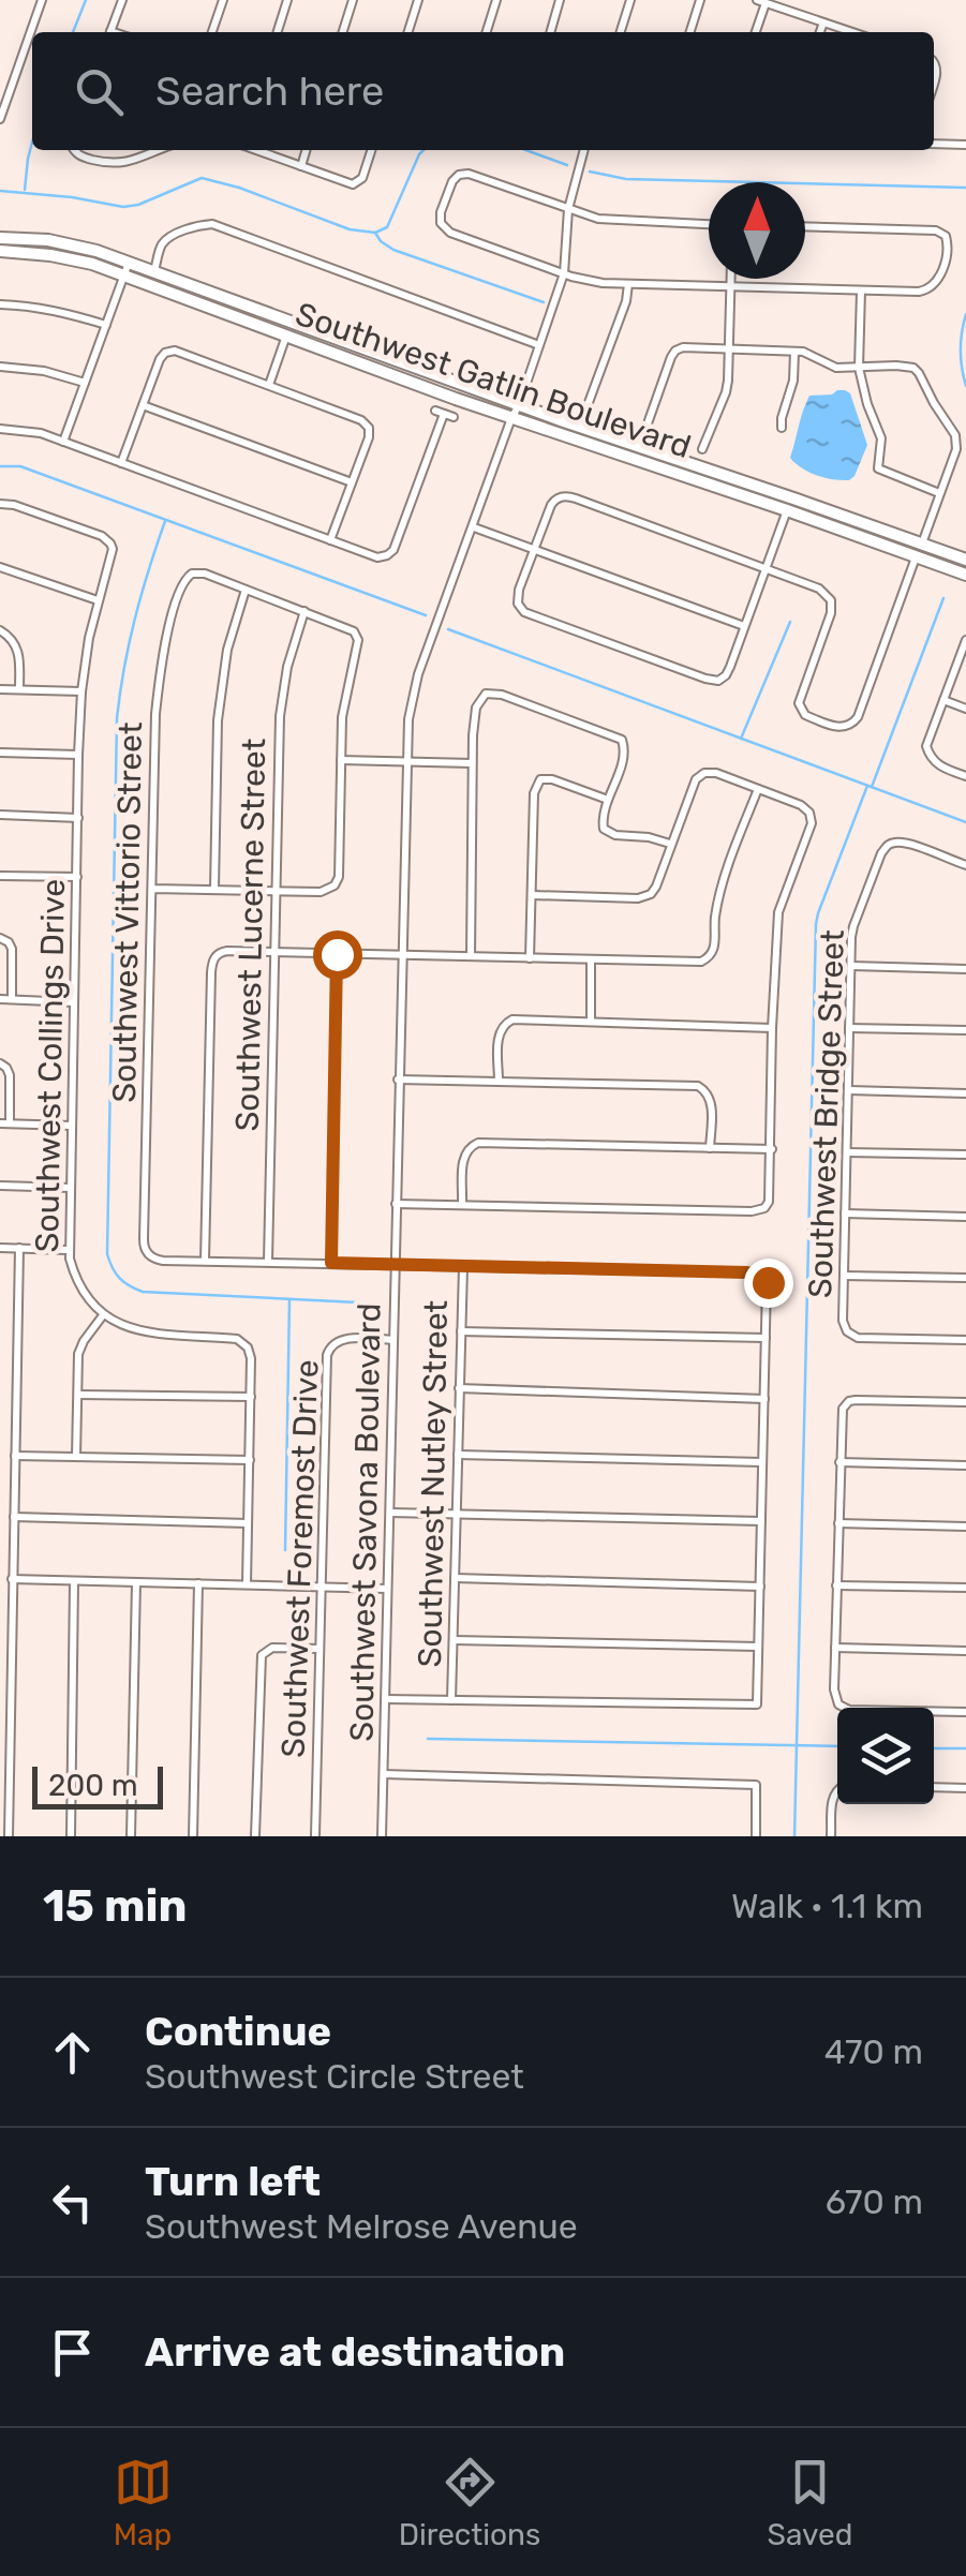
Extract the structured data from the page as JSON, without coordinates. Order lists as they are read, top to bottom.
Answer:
{
  "streets": {
    "main road": ["Southwest Gatlin Boulevard"],
    "street": [
      "Southwest Vittorio Street",
      "Southwest Lucerne Street",
      "Southwest Collings Drive",
      "Southwest Bridge Street",
      "Southwest Nutley Street",
      "Southwest Savona Boulevard",
      "Southwest Foremost Drive"
    ]
  },
  "crossings": [
    ["Southwest Gatlin Boulevard", "Southwest Savona Boulevard"],
    ["Southwest Savona Boulevard", "Southwest Foremost Drive"]
  ],
  "scale_bar": "200 m",
  "north": "top",
  "page": {
    "search": "Search here",
    "scale": "200 m",
    "heading": ["15 min", "Walk · 1.1 km"],
    "list": [
      ["Continue", "Southwest Circle Street", "470 m"],
      ["Turn left", "Southwest Melrose Avenue", "670 m"],
      "Arrive at destination"
    ],
    "nav": ["Map", "Directions", "Saved"]
  }
}
